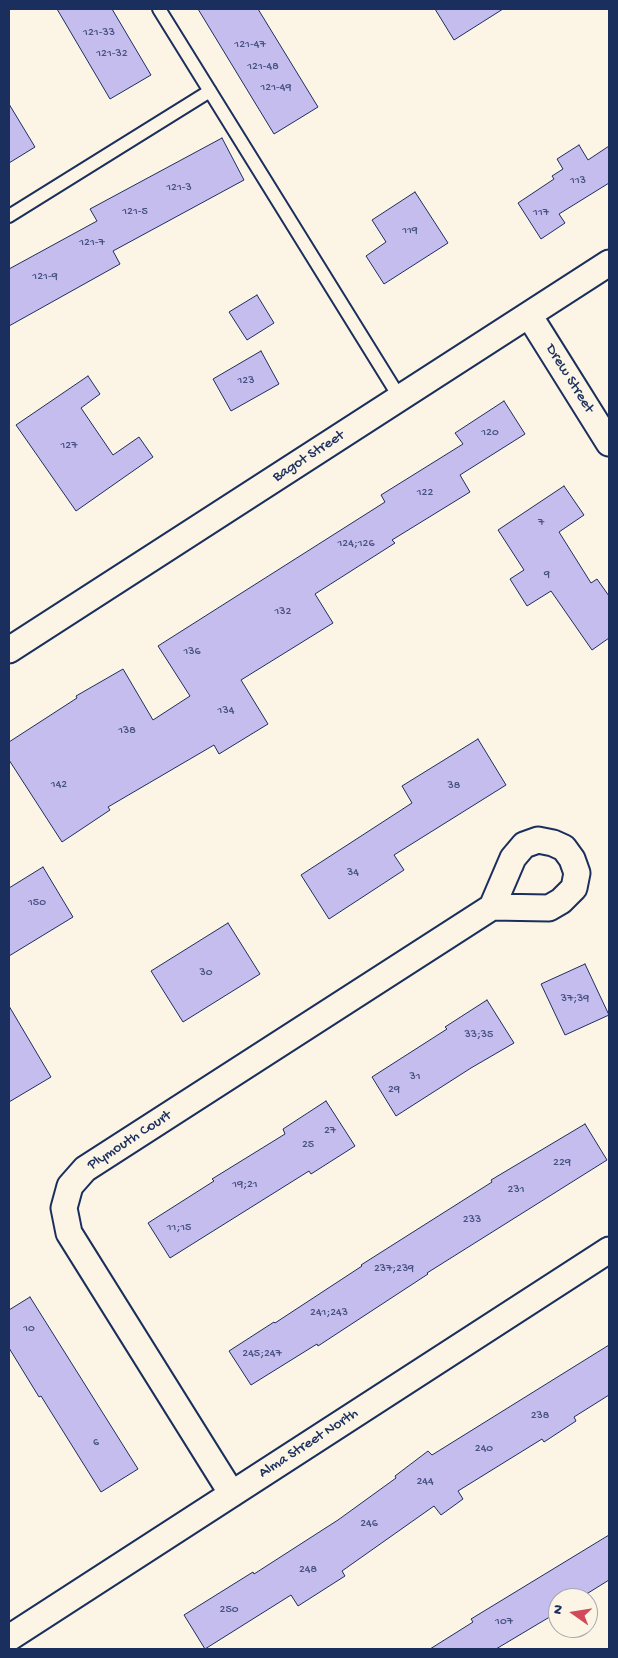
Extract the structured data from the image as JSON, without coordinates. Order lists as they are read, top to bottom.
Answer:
{
  "streets": {
    "street": [
      "Drew Street",
      "Bagot Street",
      "Plymouth Court",
      "Alma Street North"
    ]
  },
  "crossings": [
    ["Drew Street", "Bagot Street"],
    ["Plymouth Court", "Alma Street North"]
  ],
  "house_numbers": [
    "121-33",
    "121-47",
    "121-32",
    "121-48",
    "121-49",
    "113",
    "121-3",
    "121-5",
    "117",
    "119",
    "121-7",
    "121-9",
    "123",
    "120",
    "127",
    "122",
    "7",
    "124;126",
    "9",
    "132",
    "136",
    "134",
    "138",
    "142",
    "38",
    "34",
    "150",
    "30",
    "37;39",
    "33;35",
    "31",
    "29",
    "27",
    "25",
    "229",
    "19;21",
    "231",
    "233",
    "11;15",
    "237;239",
    "241;243",
    "10",
    "245;247",
    "238",
    "6",
    "240",
    "244",
    "246",
    "248",
    "250",
    "107"
  ],
  "north": "left"
}
